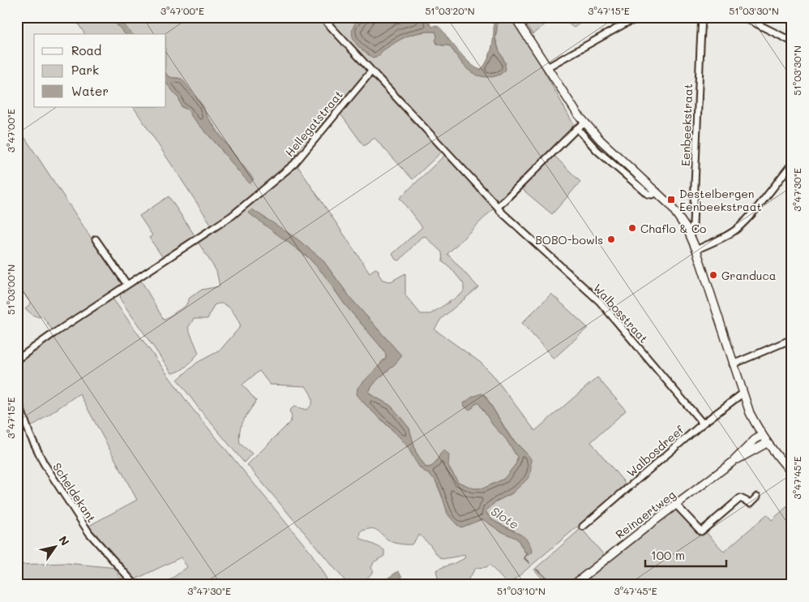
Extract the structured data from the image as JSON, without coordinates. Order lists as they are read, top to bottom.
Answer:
{
  "streets": {
    "main road": ["Reinaertweg"],
    "street": [
      "Hellegatstraat",
      "Eenbeekstraat",
      "Walbosstraat",
      "Walbosdreef",
      "Scheldekant"
    ]
  },
  "crossings": [
    ["Walbosstraat", "Walbosdreef"]
  ],
  "water": ["Slote"],
  "places": {
    "transit": ["Destelbergen Eenbeekstraat"],
    "other": ["Chaflo & Co", "BOBO-bowls", "Granduca"]
  },
  "legend": ["Road", "Park", "Water"],
  "scale_bar": "100 m",
  "north": "top right",
  "coordinates": [
    "3°47'00\"E",
    "51°03'20\"N",
    "3°47'15\"E",
    "51°03'30\"N",
    "3°47'30\"E",
    "51°03'00\"N",
    "3°47'45\"E",
    "51°03'10\"N"
  ]
}
